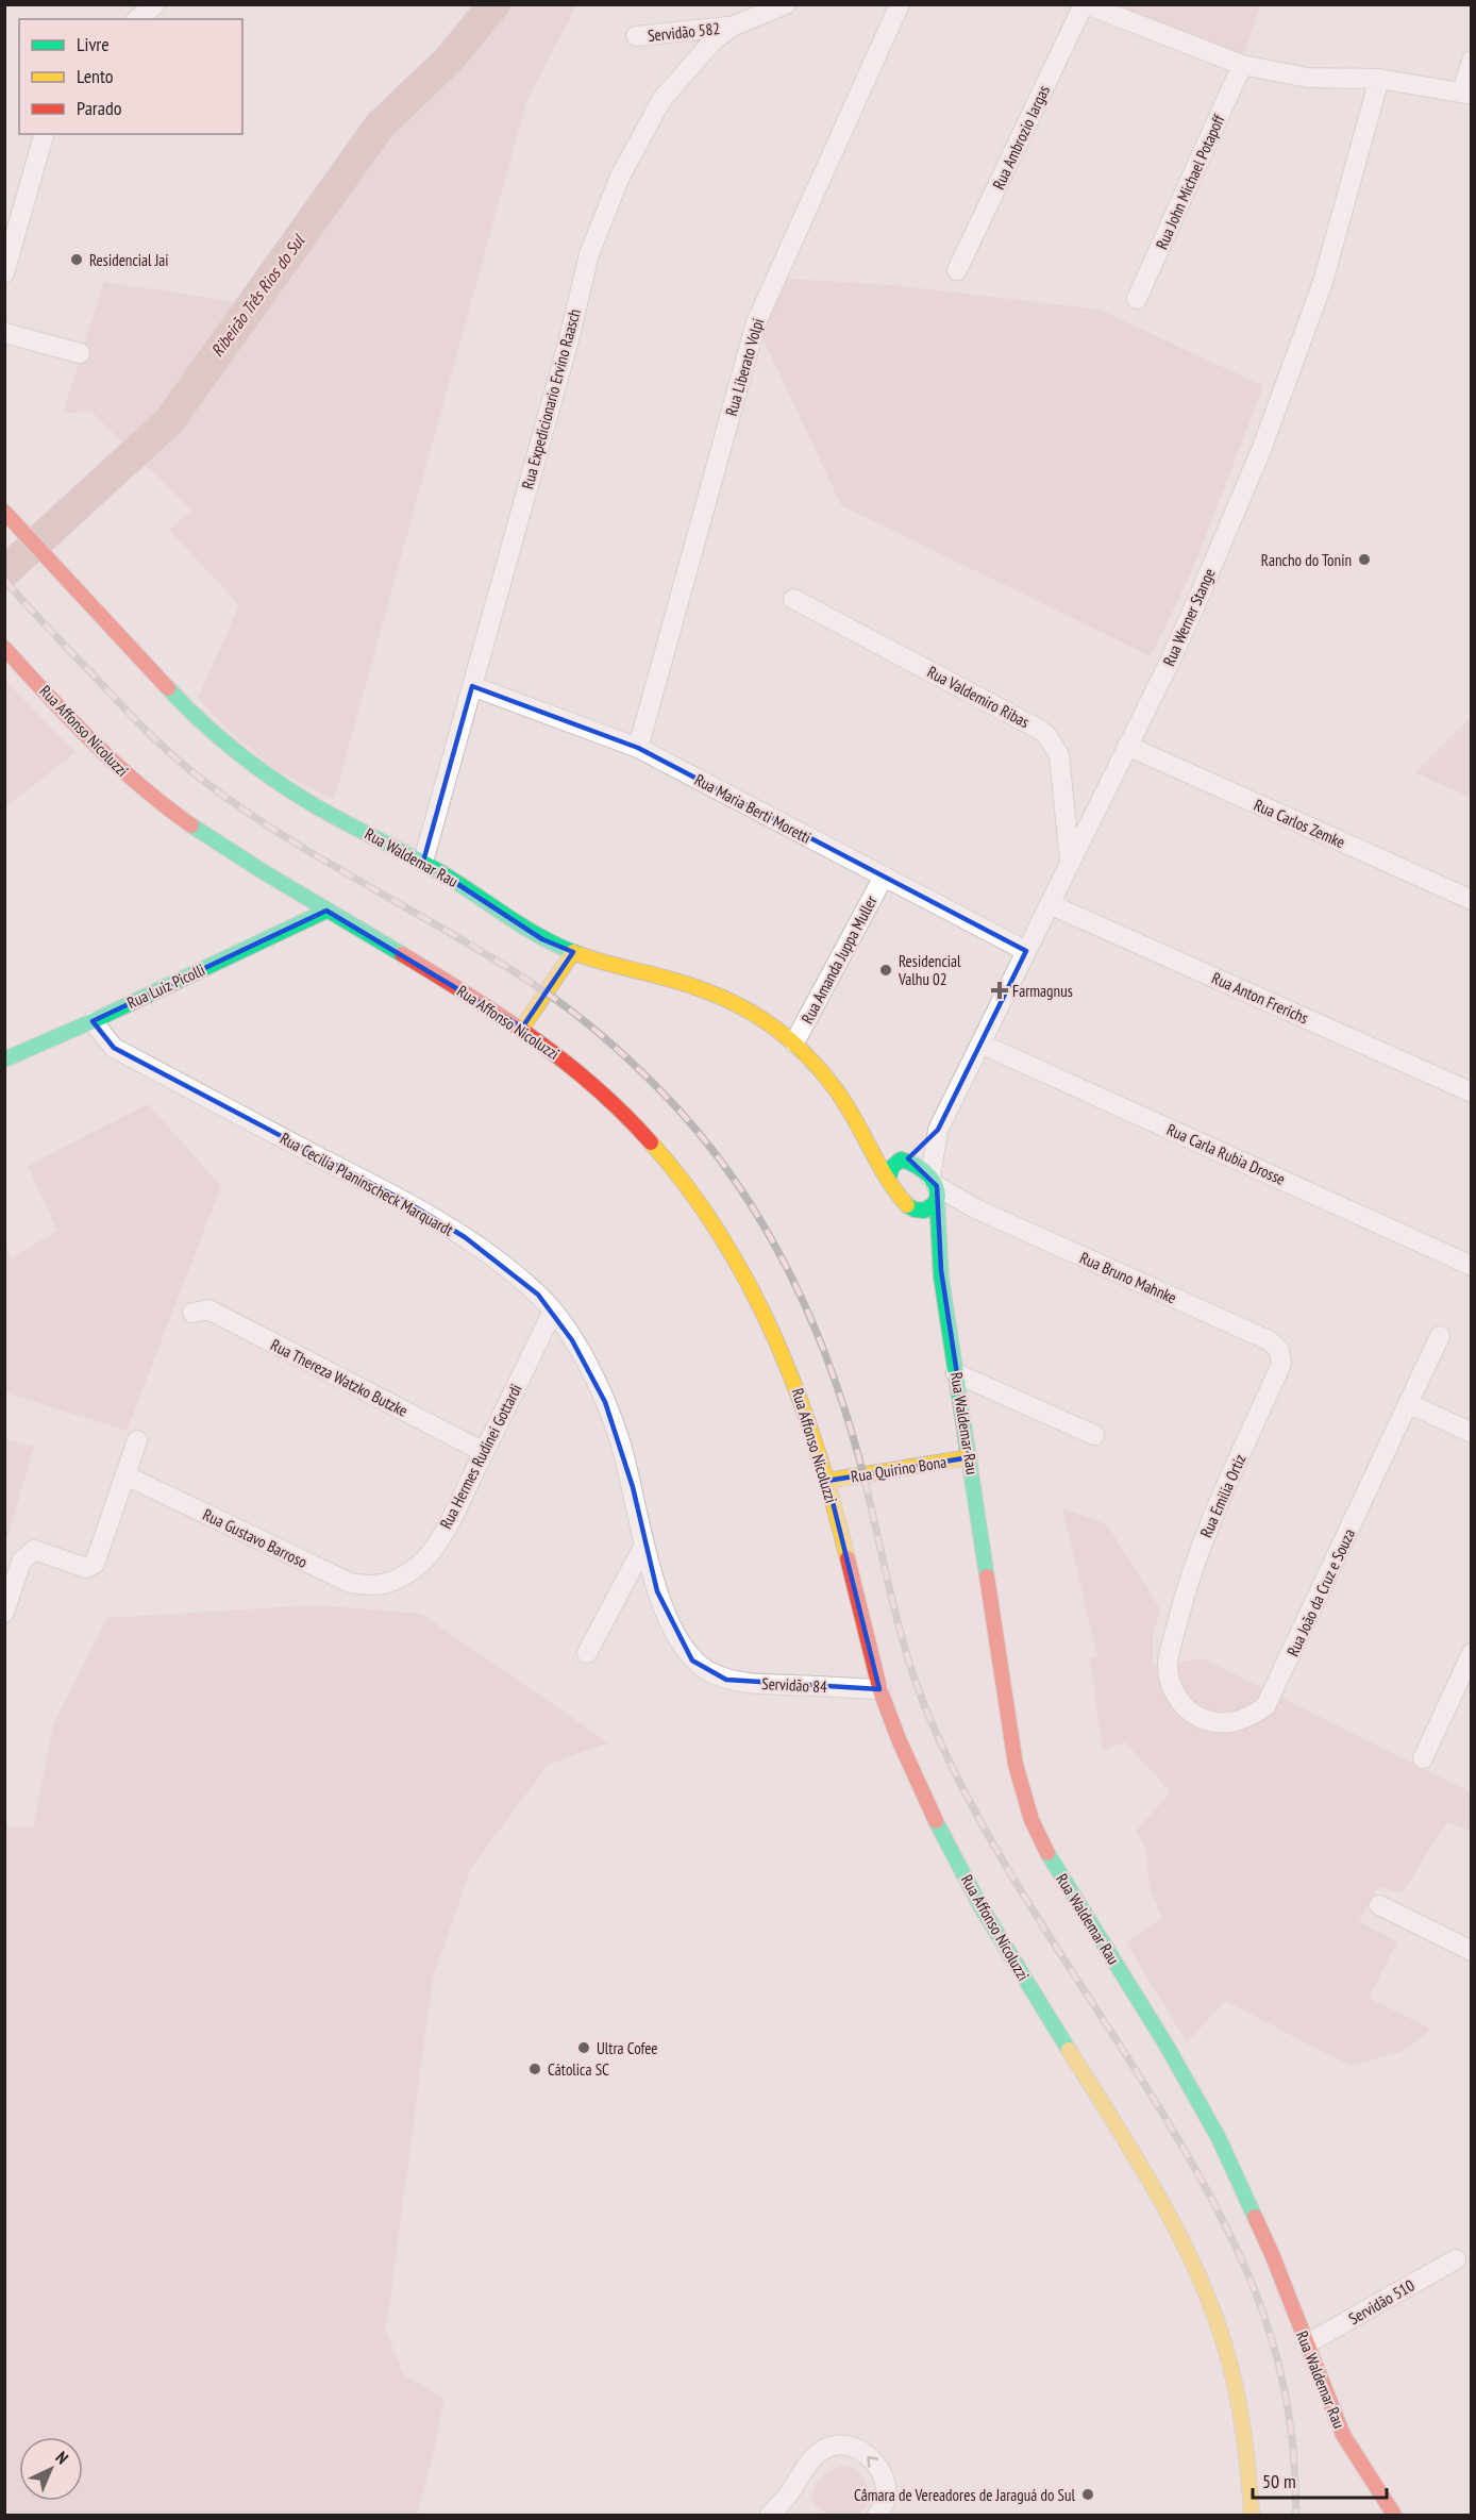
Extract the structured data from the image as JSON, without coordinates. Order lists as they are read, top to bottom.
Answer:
{
  "streets": {
    "street": [
      "Servidão 582",
      "Rua Ambrozio Iargas",
      "Rua John Michael Potapoff",
      "Rua Liberato Volpi",
      "Rua Expedicionario Ervino Raasch",
      "Rua Werner Stange",
      "Rua Valdemiro Ribas",
      "Rua Affonso Nicoluzzi",
      "Rua Maria Berti Moretti",
      "Rua Carlos Zemke",
      "Rua Waldemar Rau",
      "Rua Amanda Juppa Muller",
      "Rua Luiz Picolli",
      "Rua Anton Frerichs",
      "Rua Carla Rubia Drosse",
      "Rua Cecilia Planinscheck Marquardt",
      "Rua Bruno Mahnke",
      "Rua Thereza Watzko Butzke",
      "Rua Hermes Rudinei Gottardi",
      "Rua Quirino Bona",
      "Rua Emilia Ortiz",
      "Rua Gustavo Barroso",
      "Rua João da Cruz e Souza",
      "Servidão 84",
      "Servidão 510"
    ]
  },
  "crossings": [
    ["Servidão 582", "Rua Expedicionario Ervino Raasch"],
    ["Rua Liberato Volpi", "Rua Maria Berti Moretti"],
    ["Rua Expedicionario Ervino Raasch", "Rua Maria Berti Moretti"],
    ["Rua Expedicionario Ervino Raasch", "Rua Waldemar Rau"],
    ["Rua Werner Stange", "Rua Valdemiro Ribas"],
    ["Rua Werner Stange", "Rua Maria Berti Moretti"],
    ["Rua Werner Stange", "Rua Carlos Zemke"],
    ["Rua Werner Stange", "Rua Waldemar Rau"],
    ["Rua Werner Stange", "Rua Anton Frerichs"],
    ["Rua Werner Stange", "Rua Carla Rubia Drosse"],
    ["Rua Werner Stange", "Rua Bruno Mahnke"],
    ["Rua Affonso Nicoluzzi", "Rua Luiz Picolli"],
    ["Rua Affonso Nicoluzzi", "Rua Quirino Bona"],
    ["Rua Affonso Nicoluzzi", "Servidão 84"],
    ["Rua Maria Berti Moretti", "Rua Amanda Juppa Muller"],
    ["Rua Waldemar Rau", "Rua Amanda Juppa Muller"],
    ["Rua Waldemar Rau", "Rua Bruno Mahnke"],
    ["Rua Waldemar Rau", "Rua Quirino Bona"],
    ["Rua Waldemar Rau", "Servidão 510"],
    ["Rua Luiz Picolli", "Rua Cecilia Planinscheck Marquardt"],
    ["Rua Cecilia Planinscheck Marquardt", "Rua Hermes Rudinei Gottardi"],
    ["Rua Cecilia Planinscheck Marquardt", "Servidão 84"],
    ["Rua Bruno Mahnke", "Rua Emilia Ortiz"],
    ["Rua Thereza Watzko Butzke", "Rua Hermes Rudinei Gottardi"],
    ["Rua Hermes Rudinei Gottardi", "Rua Gustavo Barroso"],
    ["Rua Emilia Ortiz", "Rua João da Cruz e Souza"]
  ],
  "water": ["Ribeirão Três Rios do Sul"],
  "places": {
    "other": [
      "Residencial Jai",
      "Rancho do Tonin",
      "Residencial Valhu 02",
      "Ultra Cofee",
      "Cátolica SC",
      "Câmara de Vereadores de Jaraguá do Sul"
    ],
    "health": ["Farmagnus"]
  },
  "legend": ["Livre", "Lento", "Parado"],
  "scale_bar": "50 m",
  "north": "top right"
}
